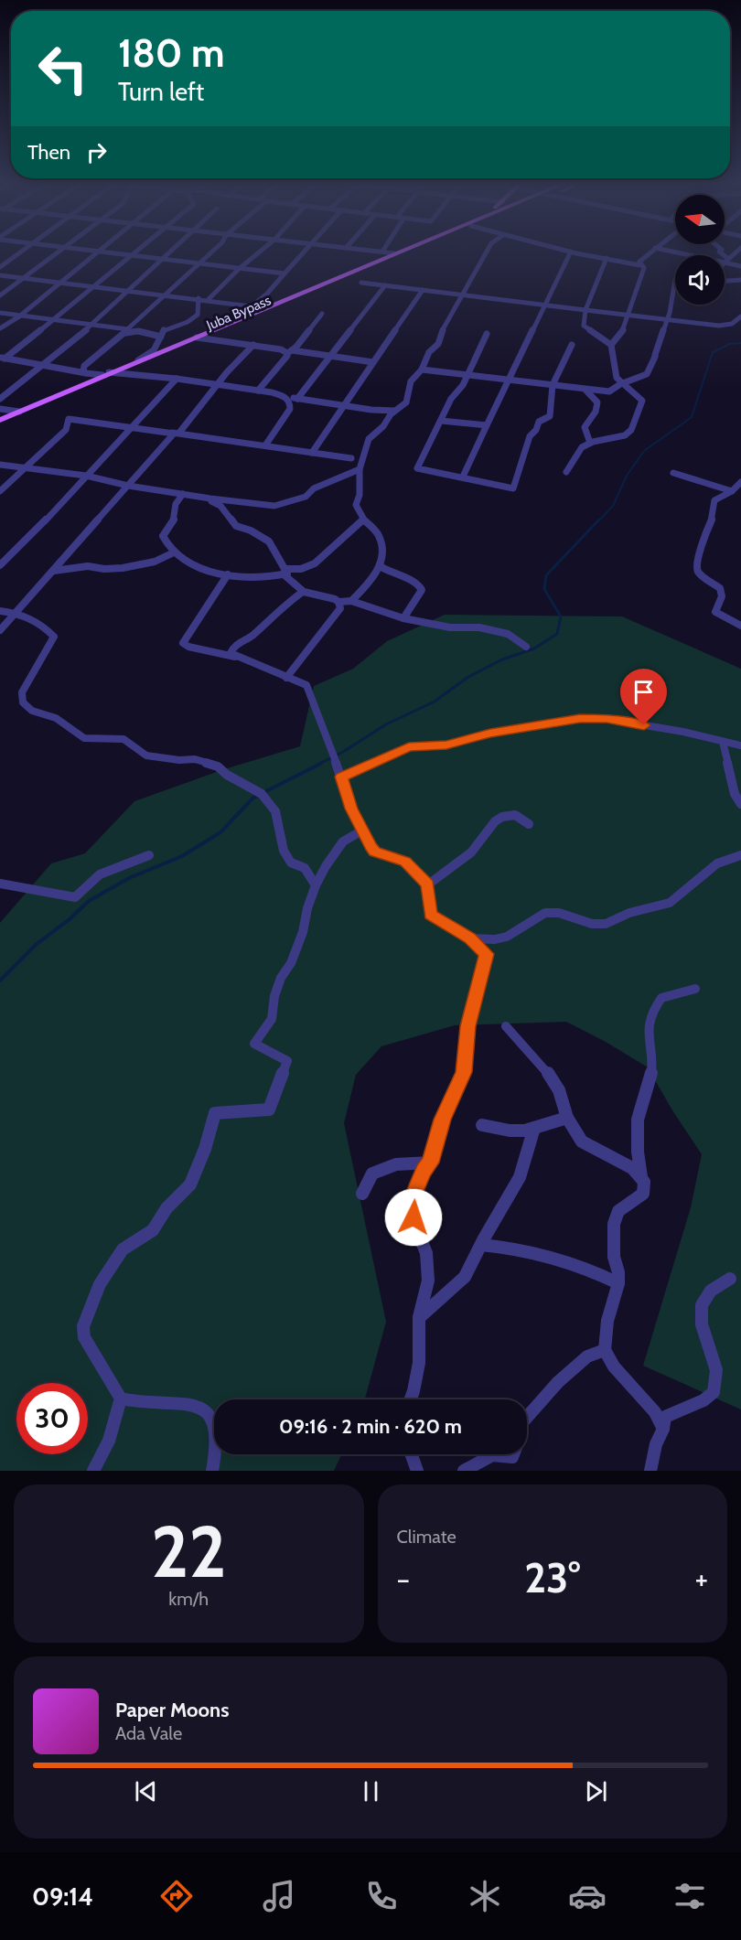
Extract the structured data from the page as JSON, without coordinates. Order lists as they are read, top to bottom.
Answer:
{
  "streets": {
    "main road": ["Juba Bypass"]
  },
  "north": "left",
  "page": {
    "turn": ["180 m", "Turn left"],
    "then": "Then",
    "limit": "30",
    "trip": "09:16 · 2 min · 620 m",
    "tile": [
      ["22", "km/h"],
      "Climate"
    ],
    "heat": ["−", "23°", "+"],
    "song": ["Paper Moons", "Ada Vale"],
    "tabs": "09:14"
  }
}
